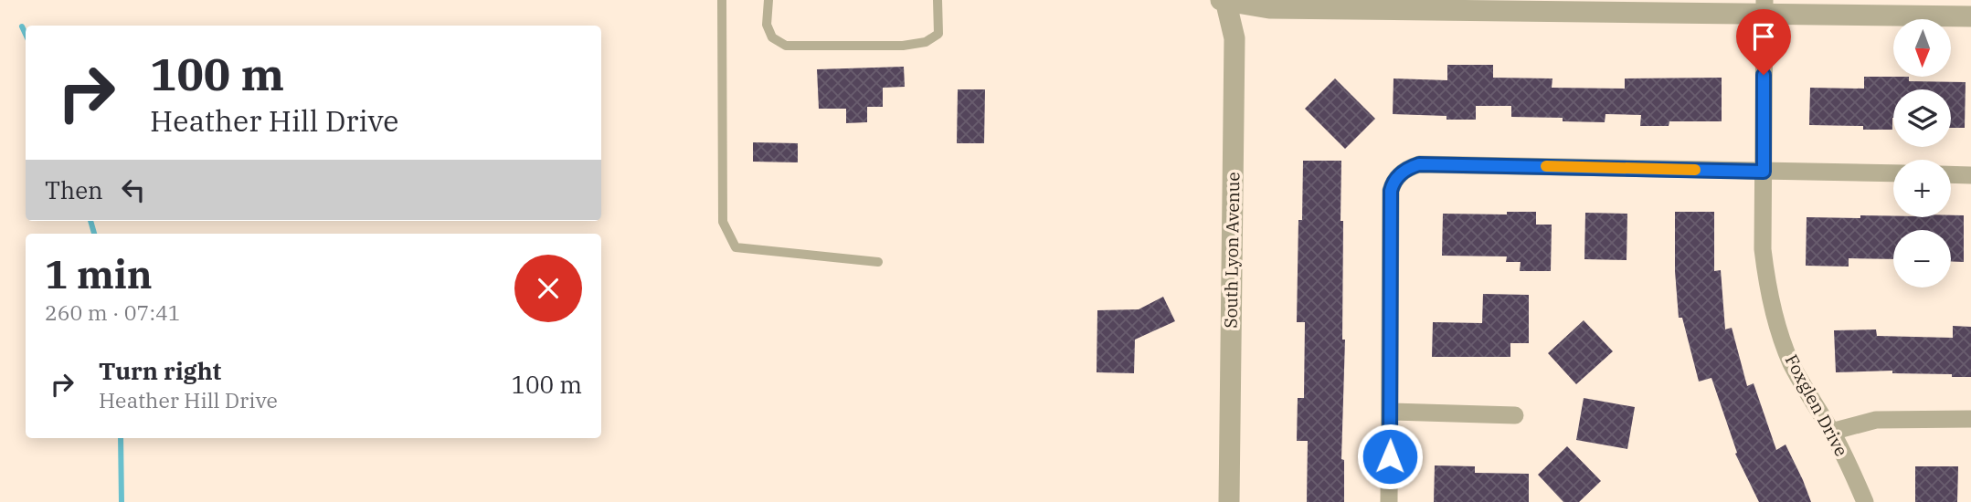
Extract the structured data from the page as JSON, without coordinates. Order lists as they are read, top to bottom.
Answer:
{
  "streets": {
    "street": ["South Lyon Avenue", "Foxglen Drive"]
  },
  "north": "bottom",
  "page": {
    "map_buttons": ["+", "−"],
    "turn": ["100 m", "Heather Hill Drive"],
    "then": "Then",
    "heading": ["1 min", "260 m · 07:41"],
    "list": [
      {
        "name": "Turn right",
        "note": "Heather Hill Drive",
        "value": "100 m"
      }
    ]
  }
}
